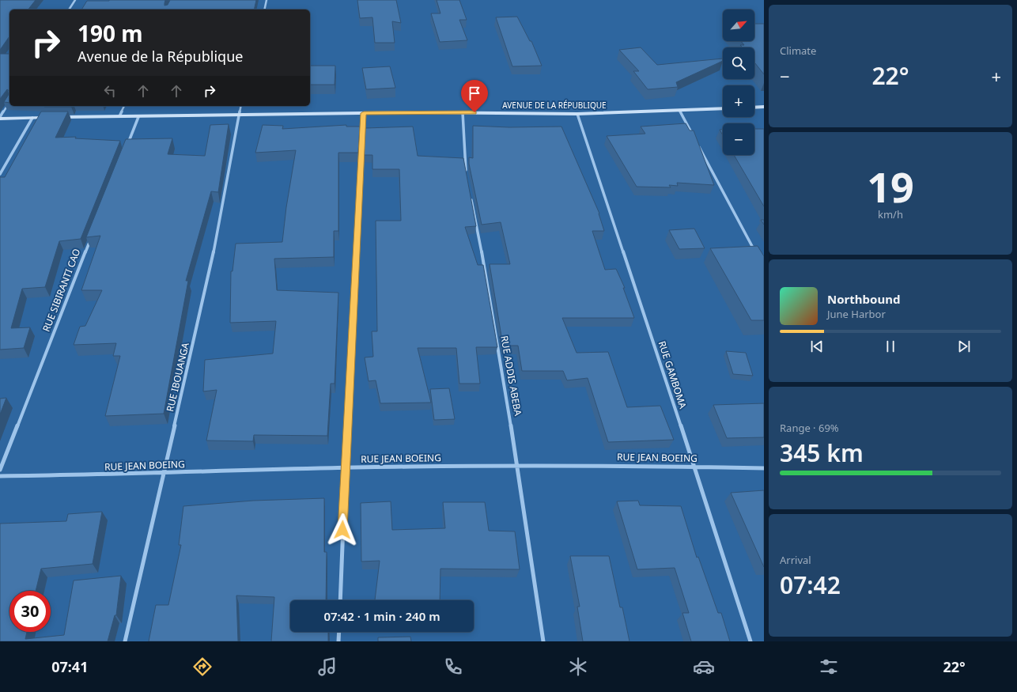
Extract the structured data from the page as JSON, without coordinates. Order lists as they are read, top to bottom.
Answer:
{
  "streets": {
    "street": [
      "AVENUE DE LA RÉPUBLIQUE",
      "RUE SIBIRANTI CAO",
      "RUE GAMBOMA",
      "RUE ADDIS ABEBA",
      "RUE IBOUANGA",
      "RUE JEAN BOEING"
    ]
  },
  "crossings": [
    ["AVENUE DE LA RÉPUBLIQUE", "RUE GAMBOMA"],
    ["AVENUE DE LA RÉPUBLIQUE", "RUE IBOUANGA"],
    ["RUE GAMBOMA", "RUE JEAN BOEING"],
    ["RUE ADDIS ABEBA", "RUE JEAN BOEING"],
    ["RUE IBOUANGA", "RUE JEAN BOEING"]
  ],
  "north": "top right",
  "page": {
    "tile": [
      "Climate",
      ["19", "km/h"],
      ["Range · 69%", "345 km"],
      ["Arrival", "07:42"]
    ],
    "map_buttons": ["+", "−"],
    "turn": ["190 m", "Avenue de la République"],
    "heat": ["−", "22°", "+"],
    "song": ["Northbound", "June Harbor"],
    "limit": "30",
    "trip": "07:42 · 1 min · 240 m",
    "tabs": ["07:41", "22°"]
  }
}
